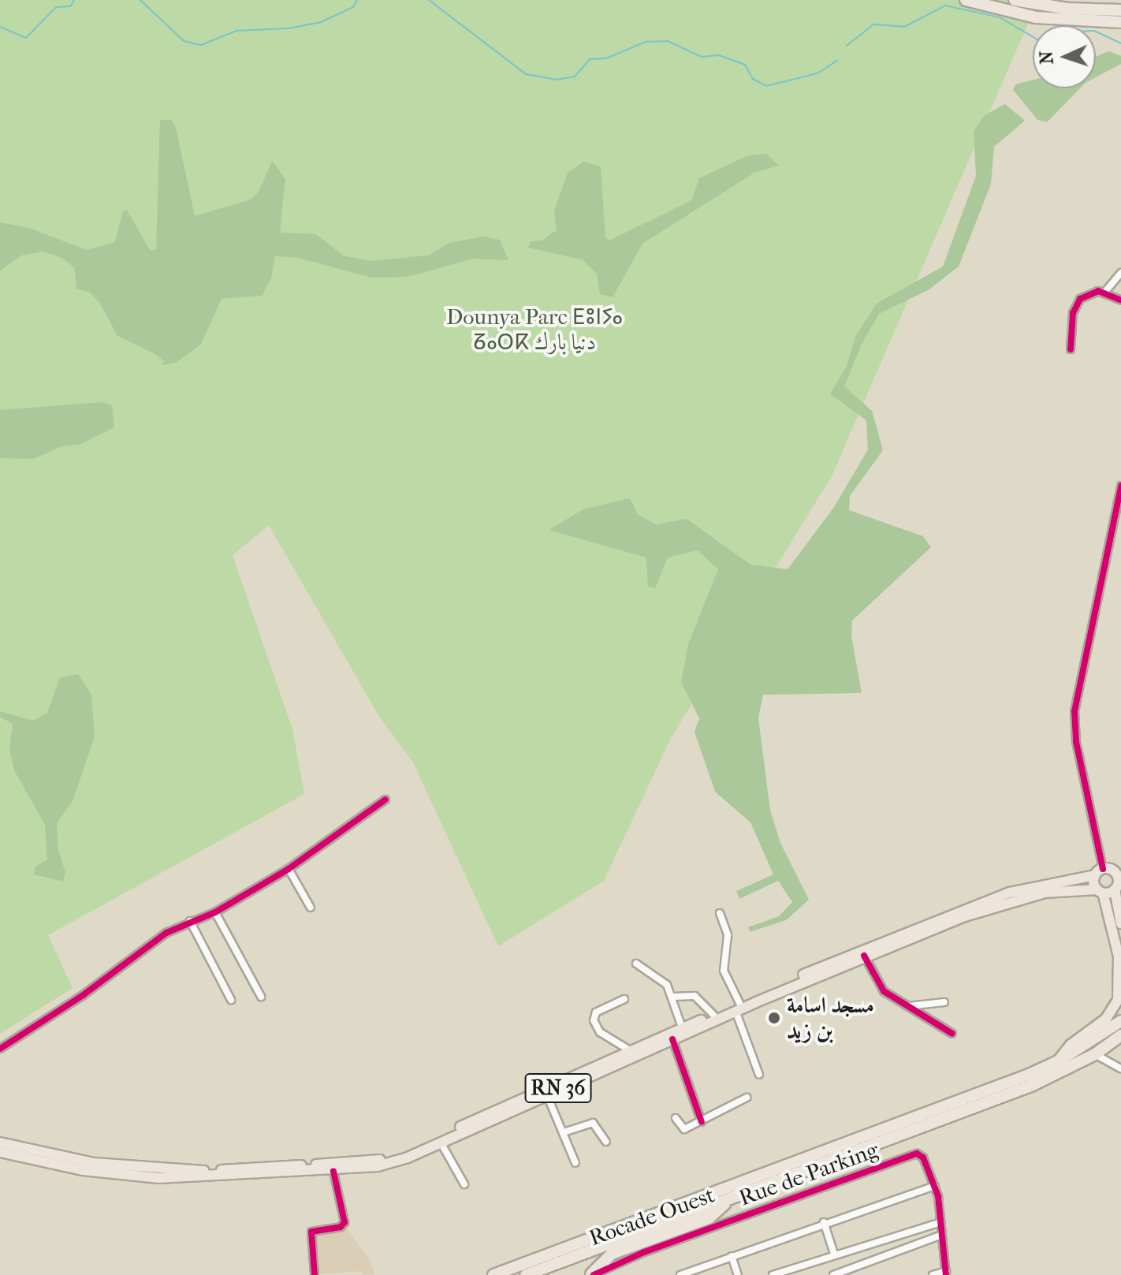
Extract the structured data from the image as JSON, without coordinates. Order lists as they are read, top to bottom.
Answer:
{
  "streets": {
    "highway": ["Rocade Ouest"],
    "main road": ["RN 36"],
    "street": ["Rue de Parking"]
  },
  "parks": ["Dounya Parc ⴹⵓⵏⵢⴰ ⵒⴰⵔⴽ دنيا بارك"],
  "places": ["مسجد اسامة بن زيد"],
  "north": "left"
}
